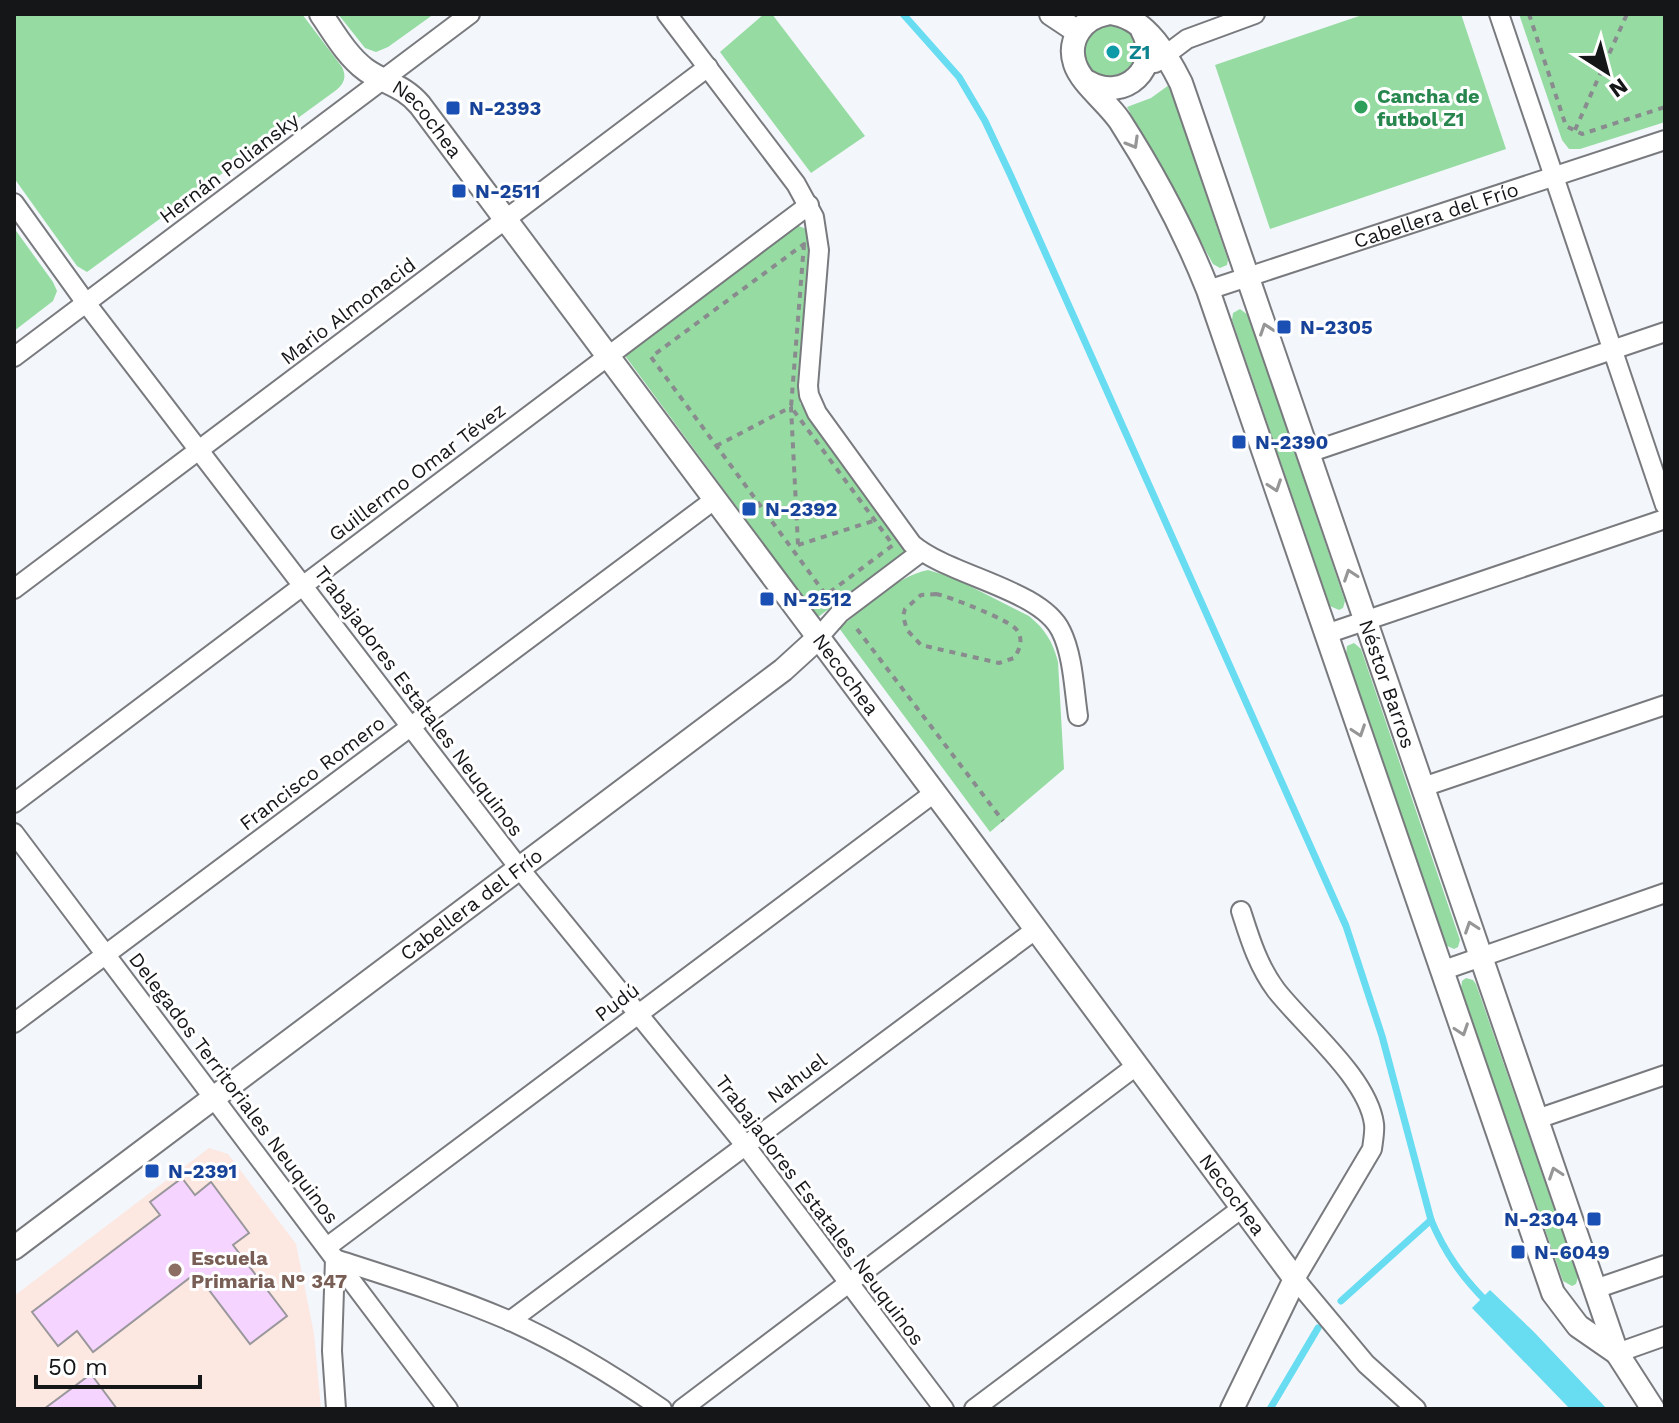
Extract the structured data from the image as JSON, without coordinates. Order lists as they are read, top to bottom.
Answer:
{
  "streets": {
    "street": [
      "Necochea",
      "Hernán Poliansky",
      "Cabellera del Frío",
      "Mario Almonacid",
      "Guillermo Omar Tévez",
      "Néstor Barros",
      "Trabajadores Estatales Neuquinos",
      "Francisco Romero",
      "Pudú",
      "Nahuel",
      "Delegados Territoriales Neuquinos"
    ]
  },
  "crossings": [
    ["Necochea", "Hernán Poliansky"],
    ["Necochea", "Cabellera del Frío"],
    ["Necochea", "Mario Almonacid"],
    ["Necochea", "Guillermo Omar Tévez"],
    ["Necochea", "Francisco Romero"],
    ["Necochea", "Pudú"],
    ["Necochea", "Nahuel"],
    ["Hernán Poliansky", "Trabajadores Estatales Neuquinos"],
    ["Cabellera del Frío", "Néstor Barros"],
    ["Cabellera del Frío", "Trabajadores Estatales Neuquinos"],
    ["Cabellera del Frío", "Delegados Territoriales Neuquinos"],
    ["Mario Almonacid", "Trabajadores Estatales Neuquinos"],
    ["Guillermo Omar Tévez", "Trabajadores Estatales Neuquinos"],
    ["Trabajadores Estatales Neuquinos", "Francisco Romero"],
    ["Trabajadores Estatales Neuquinos", "Pudú"],
    ["Trabajadores Estatales Neuquinos", "Nahuel"],
    ["Francisco Romero", "Delegados Territoriales Neuquinos"],
    ["Pudú", "Delegados Territoriales Neuquinos"]
  ],
  "places": {
    "other": ["Z1", "Cancha de futbol Z1", "Escuela Primaria N° 347"],
    "transit": [
      "N-2393",
      "N-2511",
      "N-2305",
      "N-2390",
      "N-2392",
      "N-2512",
      "N-2391",
      "N-2304",
      "N-6049"
    ]
  },
  "scale_bar": "50 m",
  "north": "bottom right"
}
